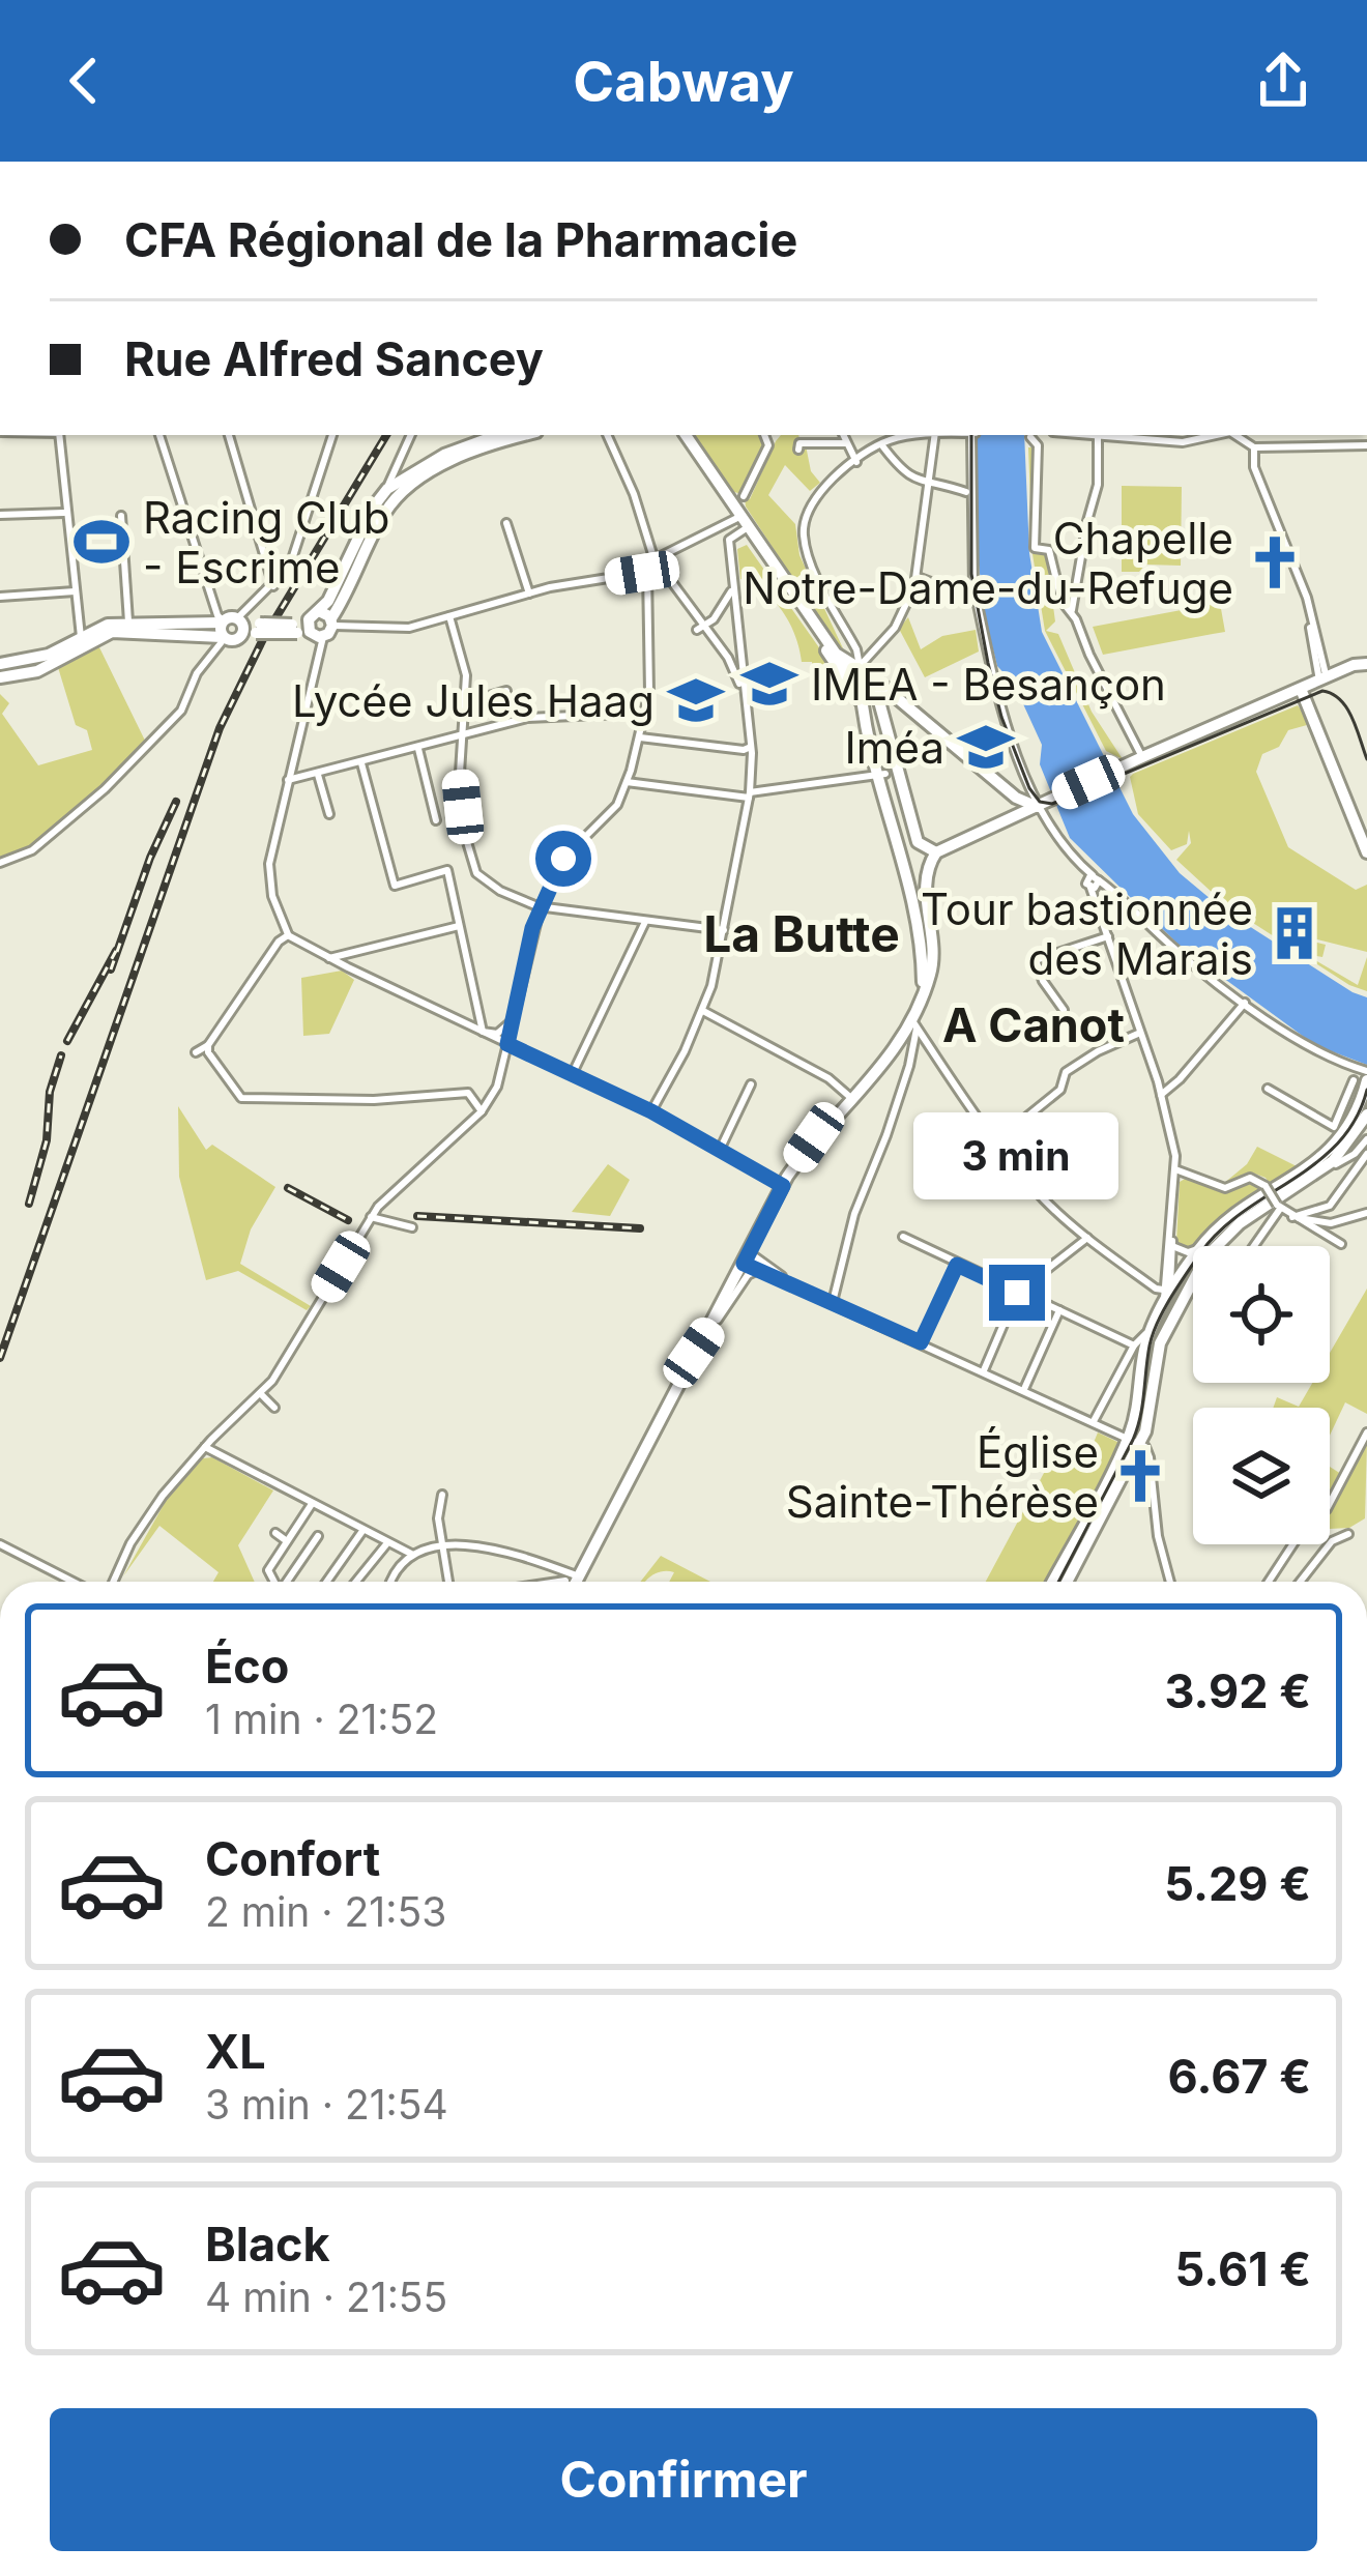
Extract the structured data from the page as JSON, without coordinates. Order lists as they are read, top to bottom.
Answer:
{
  "districts": ["La Butte", "A Canot"],
  "places": {
    "sports": ["Racing Club - Escrime"],
    "church": ["Chapelle Notre-Dame-du-Refuge", "Église Sainte-Thérèse"],
    "school or university": ["IMEA - Besançon", "Lycée Jules Haag", "Iméa"],
    "building": ["Tour bastionnée des Marais"]
  },
  "page": {
    "header": "Cabway",
    "banner": ["CFA Régional de la Pharmacie", "Rue Alfred Sancey"],
    "bubble": "3 min",
    "list": [
      {
        "name": "Éco",
        "note": "1 min · 21:52",
        "value": "3.92 €"
      },
      {
        "name": "Confort",
        "note": "2 min · 21:53",
        "value": "5.29 €"
      },
      {
        "name": "XL",
        "note": "3 min · 21:54",
        "value": "6.67 €"
      },
      {
        "name": "Black",
        "note": "4 min · 21:55",
        "value": "5.61 €"
      }
    ],
    "buttons": "Confirmer"
  }
}
